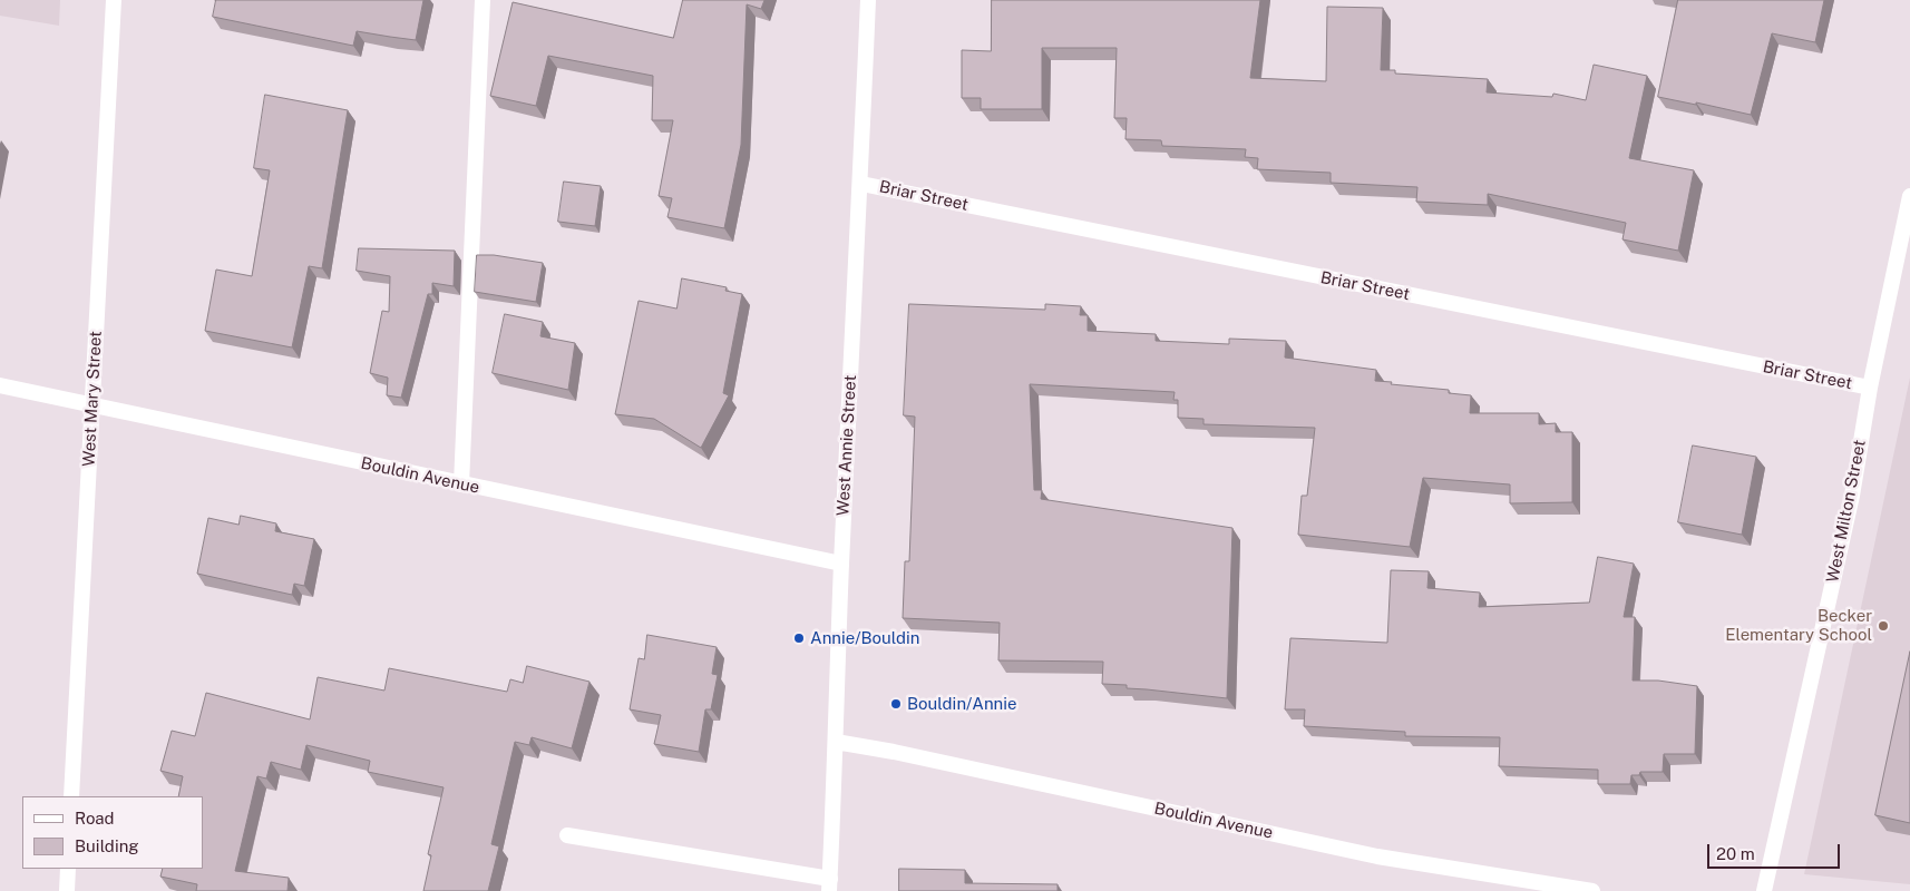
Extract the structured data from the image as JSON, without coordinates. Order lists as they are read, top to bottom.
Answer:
{
  "streets": {
    "street": [
      "Briar Street",
      "West Mary Street",
      "West Annie Street",
      "Bouldin Avenue",
      "West Milton Street"
    ]
  },
  "crossings": [
    ["Briar Street", "West Annie Street"],
    ["Briar Street", "West Milton Street"],
    ["West Mary Street", "Bouldin Avenue"],
    ["West Annie Street", "Bouldin Avenue"]
  ],
  "places": ["Becker Elementary School", "Annie/Bouldin", "Bouldin/Annie"],
  "legend": ["Road", "Building"],
  "scale_bar": "20 m"
}
